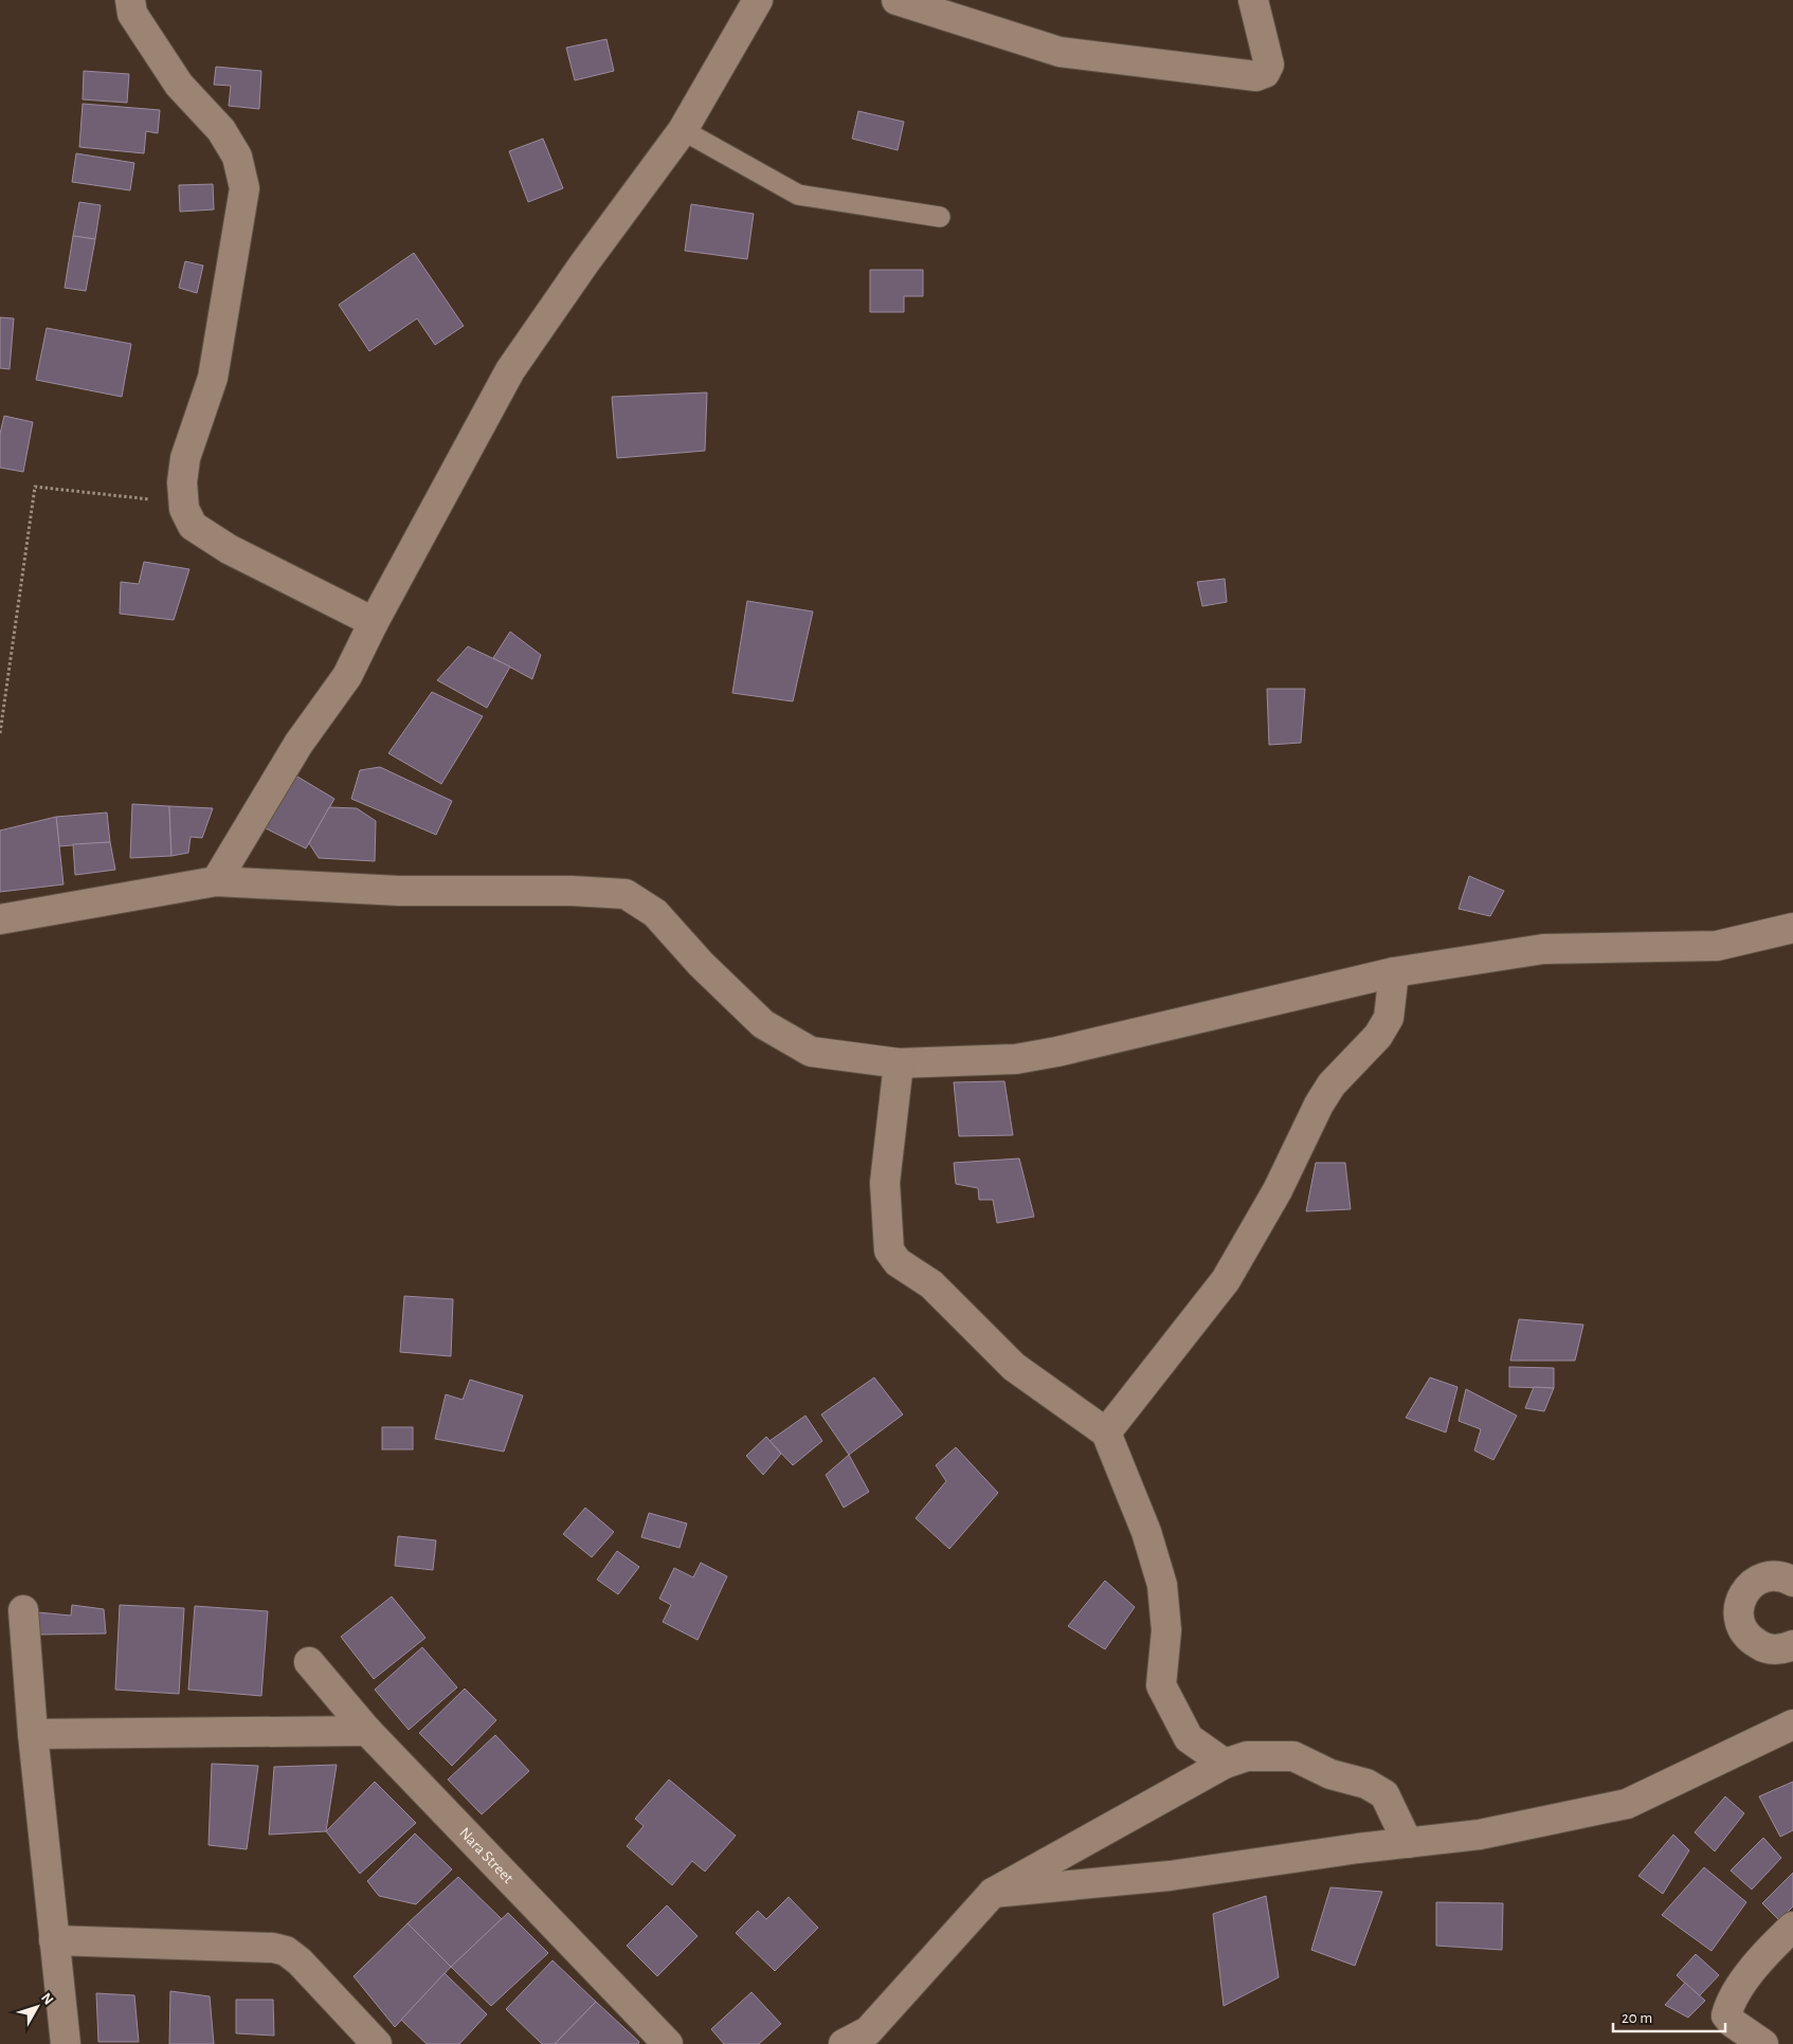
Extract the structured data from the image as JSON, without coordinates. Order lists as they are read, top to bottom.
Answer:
{
  "streets": {
    "street": ["Nara Street"]
  },
  "scale_bar": "20 m",
  "north": "top right"
}
